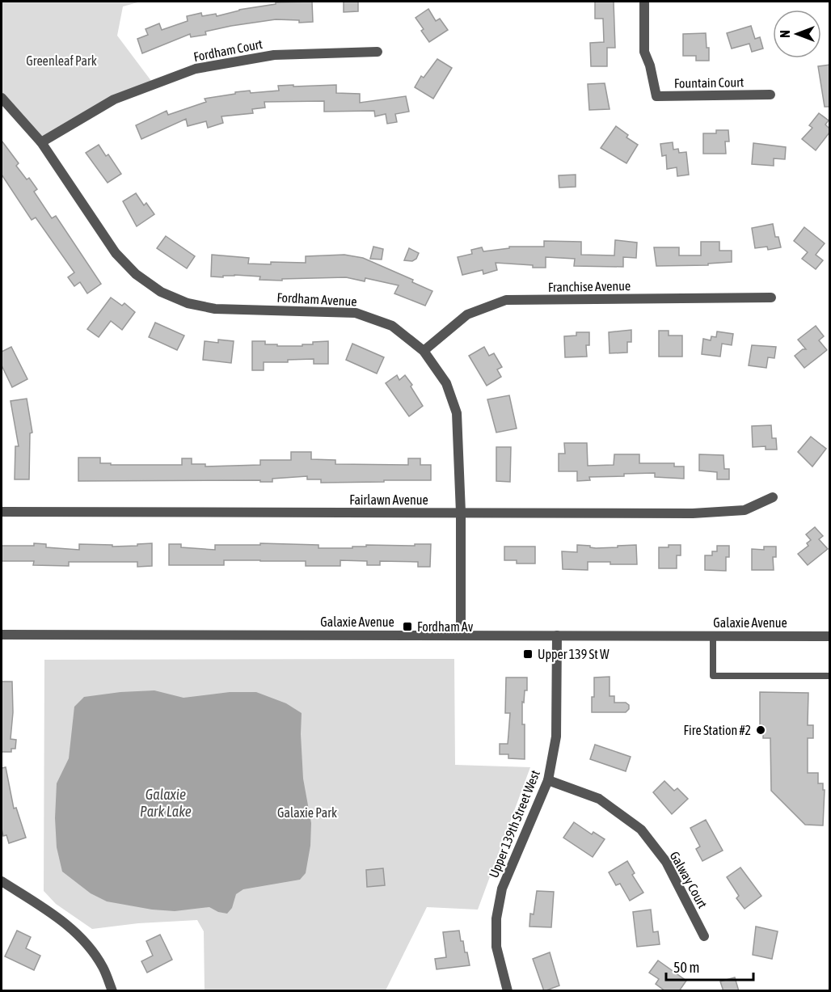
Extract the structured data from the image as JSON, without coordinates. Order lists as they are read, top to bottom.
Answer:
{
  "streets": {
    "street": [
      "Fordham Court",
      "Fountain Court",
      "Franchise Avenue",
      "Fordham Avenue",
      "Fairlawn Avenue",
      "Galaxie Avenue",
      "Upper 139th Street West",
      "Galway Court"
    ]
  },
  "crossings": [
    ["Fordham Court", "Fordham Avenue"],
    ["Franchise Avenue", "Fordham Avenue"],
    ["Fordham Avenue", "Fairlawn Avenue"],
    ["Fordham Avenue", "Galaxie Avenue"],
    ["Galaxie Avenue", "Upper 139th Street West"],
    ["Upper 139th Street West", "Galway Court"]
  ],
  "water": ["Galaxie Park Lake"],
  "parks": ["Greenleaf Park", "Galaxie Park"],
  "places": {
    "transit": ["Fordham Av", "Upper 139 St W"],
    "other": ["Fire Station #2"]
  },
  "scale_bar": "50 m",
  "north": "left"
}
